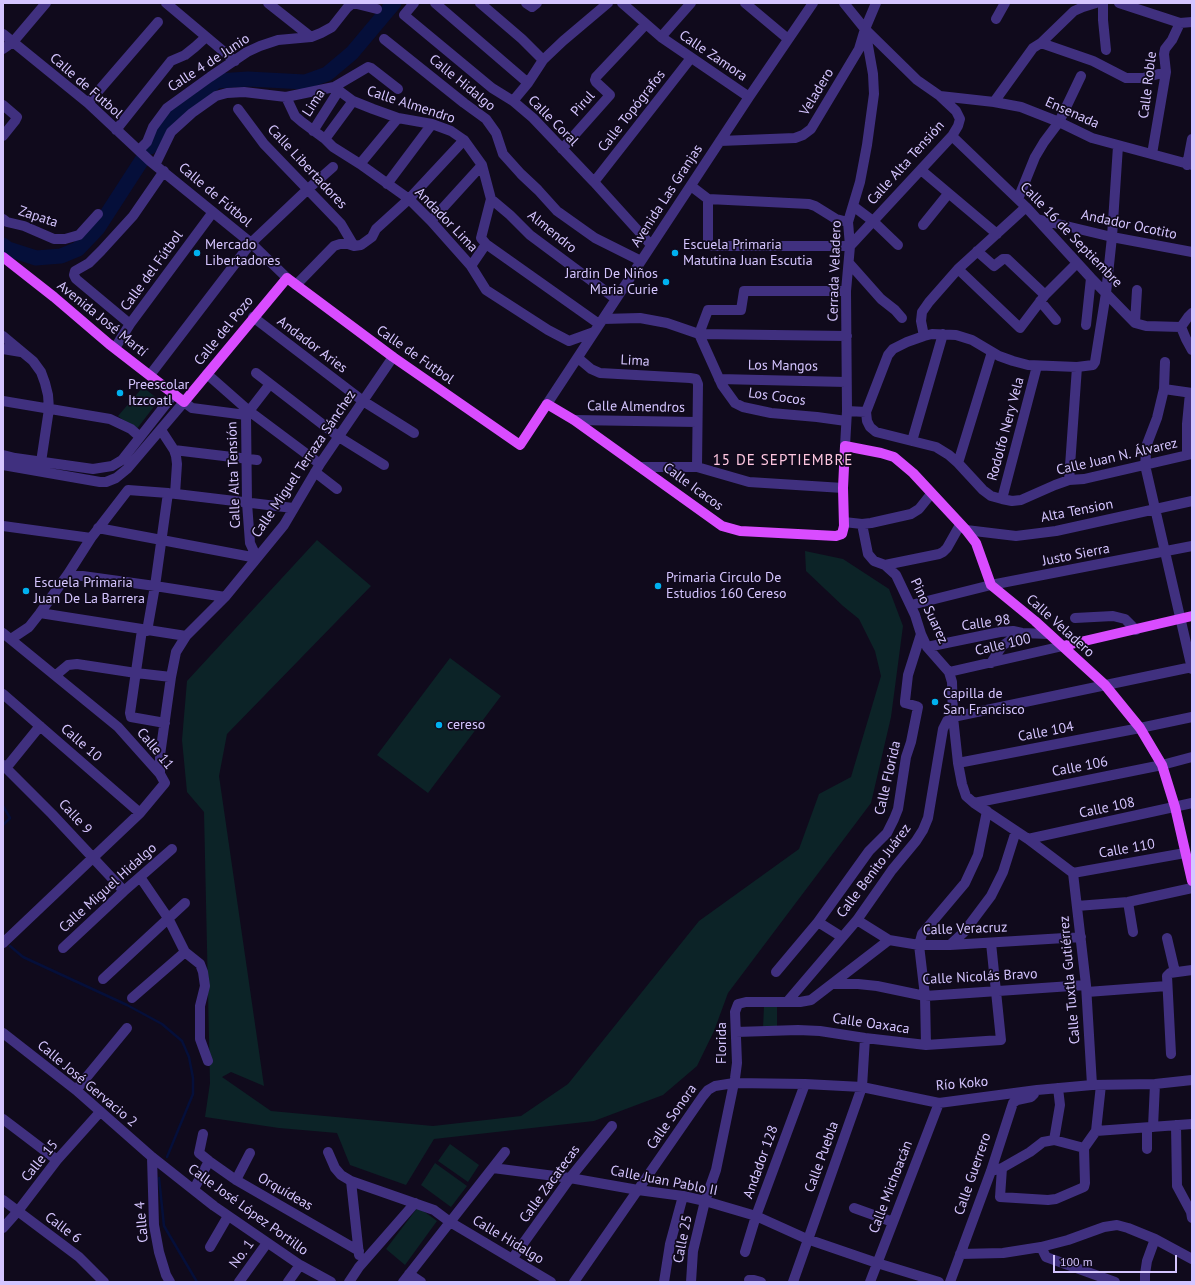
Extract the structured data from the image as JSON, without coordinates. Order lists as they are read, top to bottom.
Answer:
{
  "streets": {
    "main road": [
      "Calle de Futbol",
      "Calle de Fútbol",
      "Avenida Las Granjas",
      "Avenida José Martí",
      "Calle del Pozo",
      "Calle Icacos",
      "Calle Veladero"
    ],
    "street": [
      "Calle Zamora",
      "Calle 4 de Junio",
      "Calle Hidalgo",
      "Calle Roble",
      "Veladero",
      "Lima",
      "Pirul",
      "Calle Almendro",
      "Calle Topógrafos",
      "Ensenada",
      "Calle Coral",
      "Calle Alta Tensión",
      "Calle Libertadores",
      "Zapata",
      "Andador Lima",
      "Andador Ocotito",
      "Almendro",
      "Calle 16 de Septiembre",
      "Calle del Fútbol",
      "Cerrada Veladero",
      "Andador Aries",
      "Los Mangos",
      "Los Cocos",
      "Calle Almendros",
      "Rodolfo Nery Vela",
      "Calle Juan N. Álvarez",
      "Calle Miguel Terraza Sánchez",
      "Alta Tension",
      "Justo Sierra",
      "Pino Suarez",
      "Calle 98",
      "Calle 100",
      "Calle 104",
      "Calle 10",
      "Calle 11",
      "Calle 106",
      "Calle Florida",
      "Calle 108",
      "Calle 9",
      "Calle 110",
      "Calle Benito Juárez",
      "Calle Miguel Hidalgo",
      "Calle Veracruz",
      "Calle Nicolás Bravo",
      "Calle Tuxtla Gutiérrez",
      "Calle Oaxaca",
      "Florida",
      "Calle José Gervacio 2",
      "Río Koko",
      "Calle Sonora",
      "Calle Puebla",
      "Calle 15",
      "Andador 128",
      "Calle Guerrero",
      "Calle Juan Pablo II",
      "Calle Zacatecas",
      "Calle Michoacán",
      "Orquídeas",
      "Calle José López Portillo",
      "Calle 4",
      "Calle 6",
      "Calle 25",
      "No. 1"
    ]
  },
  "crossings": [
    ["Calle Zamora", "Pirul"],
    ["Calle Zamora", "Calle Topógrafos"],
    ["Calle Zamora", "Avenida Las Granjas"],
    ["Calle 4 de Junio", "Calle de Futbol"],
    ["Calle Hidalgo", "Avenida Las Granjas"],
    ["Calle Hidalgo", "Calle Zacatecas"],
    ["Calle Roble", "Ensenada"],
    ["Calle de Futbol", "Calle de Fútbol"],
    ["Calle de Futbol", "Avenida Las Granjas"],
    ["Calle de Futbol", "Calle Miguel Terraza Sánchez"],
    ["Veladero", "Avenida Las Granjas"],
    ["Veladero", "Cerrada Veladero"],
    ["Lima", "Calle Almendro"],
    ["Lima", "Avenida Las Granjas"],
    ["Lima", "Andador Lima"],
    ["Lima", "Calle Almendros"],
    ["Pirul", "Calle Coral"],
    ["Calle Almendro", "Almendro"],
    ["Calle Topógrafos", "Calle Coral"],
    ["Ensenada", "Calle Alta Tensión"],
    ["Calle Coral", "Avenida Las Granjas"],
    ["Calle Alta Tensión", "Calle 16 de Septiembre"],
    ["Calle Alta Tensión", "Cerrada Veladero"],
    ["Calle Alta Tensión", "Calle Miguel Terraza Sánchez"],
    ["Calle de Fútbol", "Calle del Fútbol"],
    ["Calle de Fútbol", "Calle del Pozo"],
    ["Avenida Las Granjas", "Andador Lima"],
    ["Avenida Las Granjas", "Almendro"],
    ["Avenida Las Granjas", "Calle Icacos"],
    ["Andador Lima", "Cerrada Veladero"],
    ["Andador Lima", "Los Cocos"],
    ["Andador Ocotito", "Calle 16 de Septiembre"],
    ["Calle del Fútbol", "Avenida José Martí"],
    ["Cerrada Veladero", "Los Mangos"],
    ["Cerrada Veladero", "Los Cocos"],
    ["Cerrada Veladero", "Calle Veladero"],
    ["Avenida José Martí", "Calle del Pozo"],
    ["Calle del Pozo", "Andador Aries"],
    ["Andador Aries", "Calle Miguel Terraza Sánchez"],
    ["Los Mangos", "Los Cocos"],
    ["Calle Almendros", "Calle Icacos"],
    ["Rodolfo Nery Vela", "Calle Juan N. Álvarez"],
    ["Calle Miguel Terraza Sánchez", "Calle 11"],
    ["Alta Tension", "Calle Veladero"],
    ["Justo Sierra", "Pino Suarez"],
    ["Justo Sierra", "Calle Veladero"],
    ["Pino Suarez", "Calle 98"],
    ["Pino Suarez", "Calle 100"],
    ["Pino Suarez", "Calle Florida"],
    ["Calle 98", "Calle Veladero"],
    ["Calle Veladero", "Calle 100"],
    ["Calle Veladero", "Calle 104"],
    ["Calle Veladero", "Calle 106"],
    ["Calle Veladero", "Calle 108"],
    ["Calle Veladero", "Calle 110"],
    ["Calle 10", "Calle 11"],
    ["Calle 11", "Calle 9"],
    ["Calle 9", "Calle Miguel Hidalgo"],
    ["Calle 110", "Calle Tuxtla Gutiérrez"],
    ["Calle Benito Juárez", "Calle Veracruz"],
    ["Calle Benito Juárez", "Florida"],
    ["Calle Veracruz", "Calle Tuxtla Gutiérrez"],
    ["Calle Nicolás Bravo", "Calle Tuxtla Gutiérrez"],
    ["Calle Nicolás Bravo", "Calle Oaxaca"],
    ["Calle Tuxtla Gutiérrez", "Río Koko"],
    ["Calle Oaxaca", "Florida"],
    ["Calle Oaxaca", "Calle Puebla"],
    ["Florida", "Río Koko"],
    ["Florida", "Calle Sonora"],
    ["Florida", "Calle Juan Pablo II"],
    ["Florida", "Calle 25"],
    ["Calle José Gervacio 2", "Calle 15"],
    ["Calle José Gervacio 2", "Calle José López Portillo"],
    ["Calle José Gervacio 2", "Calle 4"],
    ["Río Koko", "Calle Sonora"],
    ["Río Koko", "Calle Puebla"],
    ["Río Koko", "Andador 128"],
    ["Río Koko", "Calle Guerrero"],
    ["Río Koko", "Calle Michoacán"],
    ["Calle Sonora", "Calle Juan Pablo II"],
    ["Calle Puebla", "Calle Juan Pablo II"],
    ["Calle 15", "Calle 6"],
    ["Andador 128", "Calle Juan Pablo II"],
    ["Calle Juan Pablo II", "Calle Zacatecas"],
    ["Calle Juan Pablo II", "Calle Michoacán"],
    ["Calle Juan Pablo II", "Calle 25"],
    ["Calle José López Portillo", "Calle 4"],
    ["Calle José López Portillo", "No. 1"]
  ],
  "districts": ["15 DE SEPTIEMBRE"],
  "places": [
    "Mercado Libertadores",
    "Escuela Primaria Matutina Juan Escutia",
    "Jardin De Niños Maria Curie",
    "Preescolar Itzcoatl",
    "Primaria Circulo De Estudios 160 Cereso",
    "Escuela Primaria Juan De La Barrera",
    "Capilla de San Francisco",
    "cereso"
  ],
  "scale_bar": "100 m"
}
